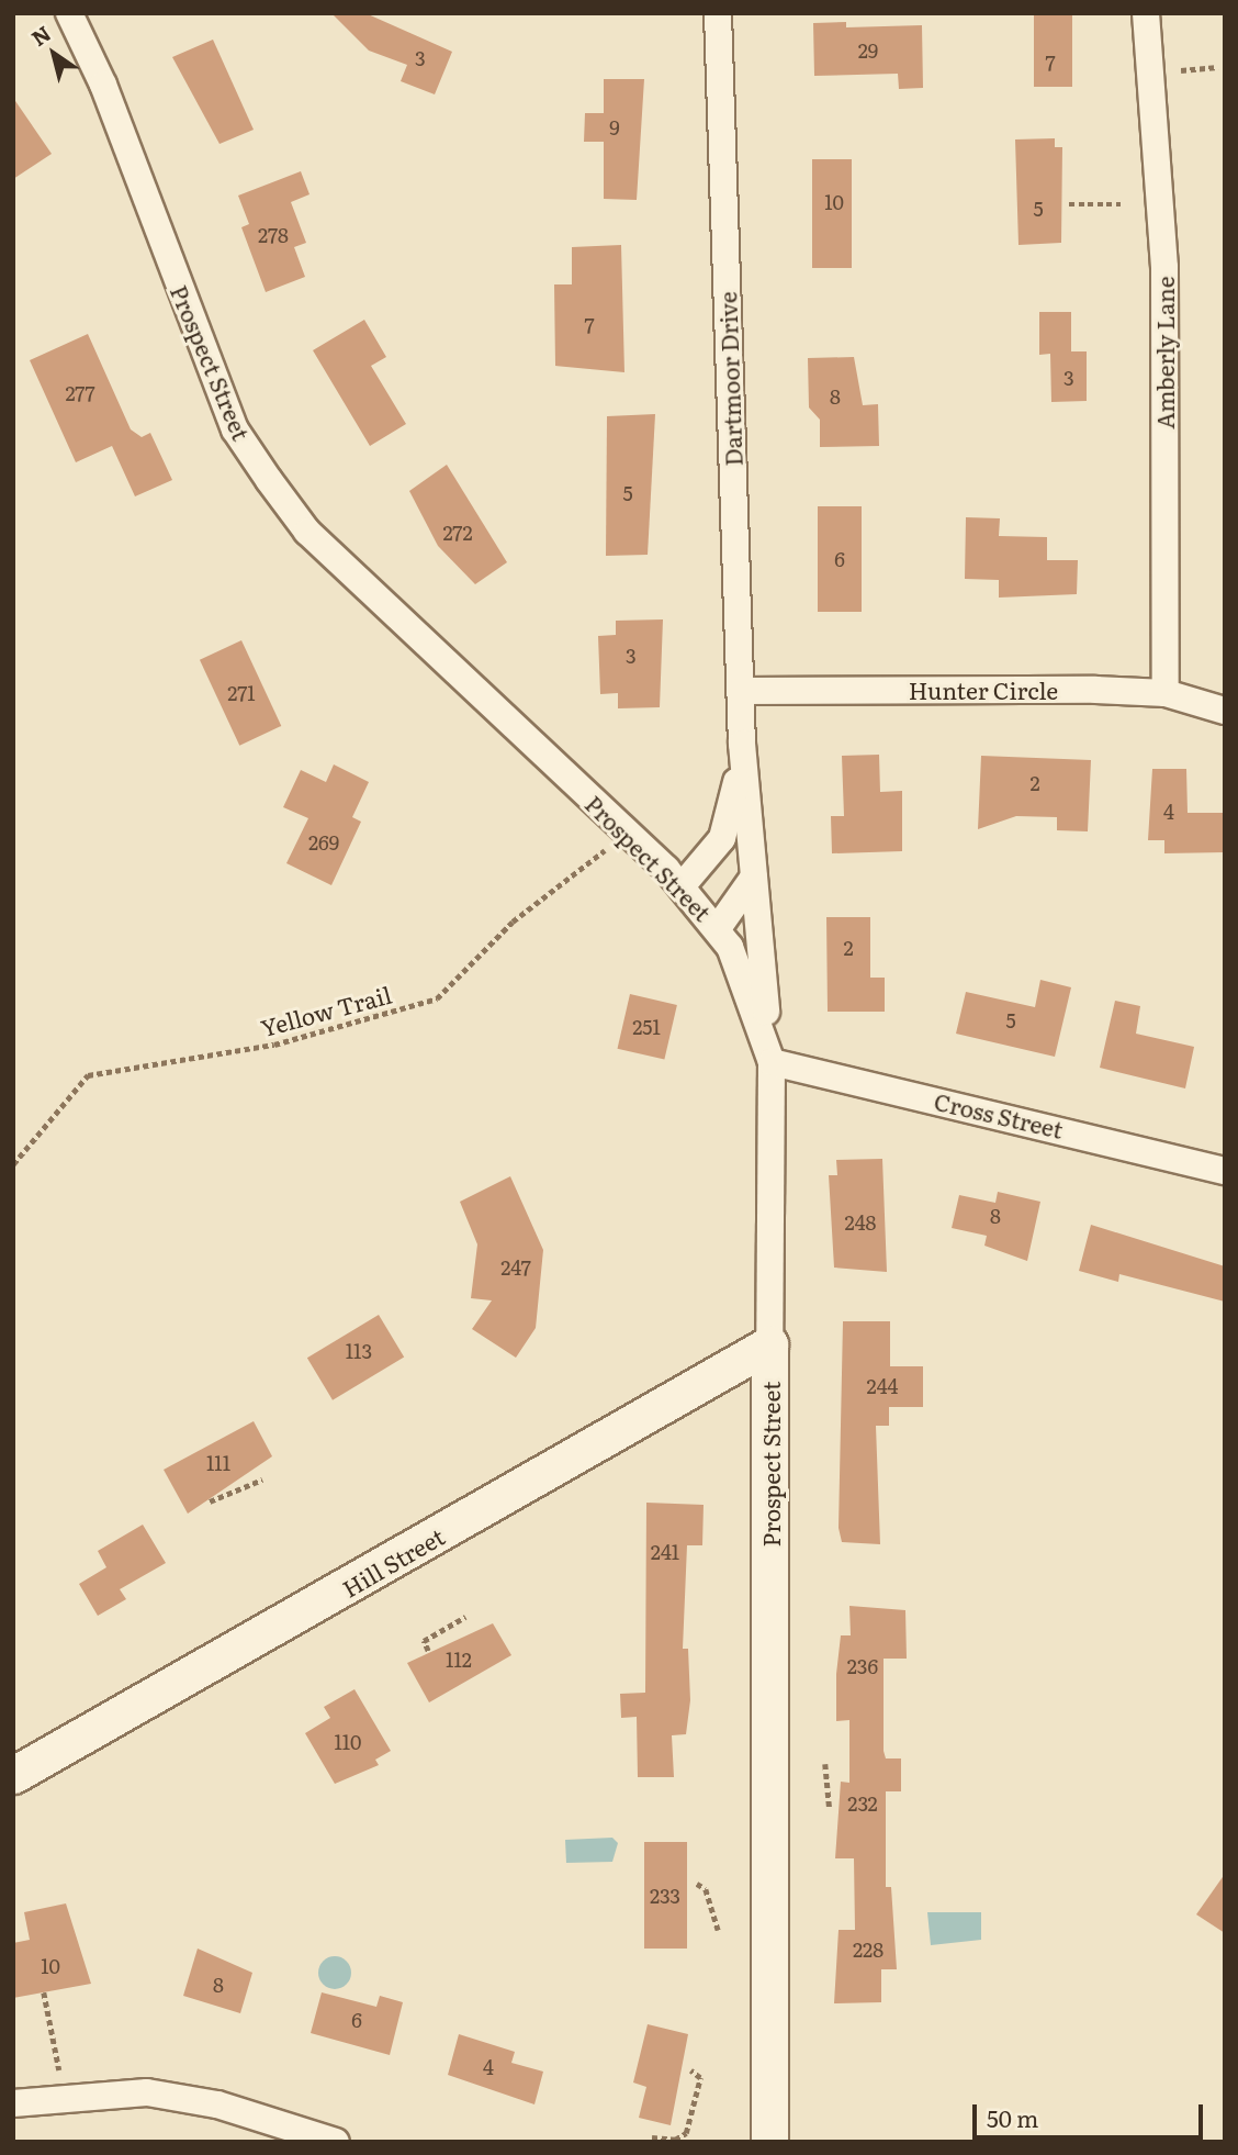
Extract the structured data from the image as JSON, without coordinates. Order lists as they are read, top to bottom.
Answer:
{
  "streets": {
    "street": [
      "Amberly Lane",
      "Prospect Street",
      "Dartmoor Drive",
      "Hunter Circle",
      "Cross Street",
      "Hill Street"
    ],
    "path": ["Yellow Trail"]
  },
  "crossings": [
    ["Amberly Lane", "Hunter Circle"],
    ["Prospect Street", "Dartmoor Drive"],
    ["Prospect Street", "Yellow Trail"],
    ["Prospect Street", "Cross Street"],
    ["Prospect Street", "Hill Street"],
    ["Dartmoor Drive", "Hunter Circle"],
    ["Dartmoor Drive", "Cross Street"]
  ],
  "house_numbers": [
    "29",
    "3",
    "7",
    "9",
    "10",
    "5",
    "278",
    "7",
    "3",
    "277",
    "8",
    "5",
    "272",
    "6",
    "3",
    "271",
    "2",
    "4",
    "269",
    "2",
    "5",
    "251",
    "8",
    "248",
    "247",
    "113",
    "244",
    "111",
    "241",
    "112",
    "236",
    "110",
    "232",
    "233",
    "228",
    "10",
    "8",
    "6",
    "4"
  ],
  "scale_bar": "50 m",
  "north": "top left"
}
